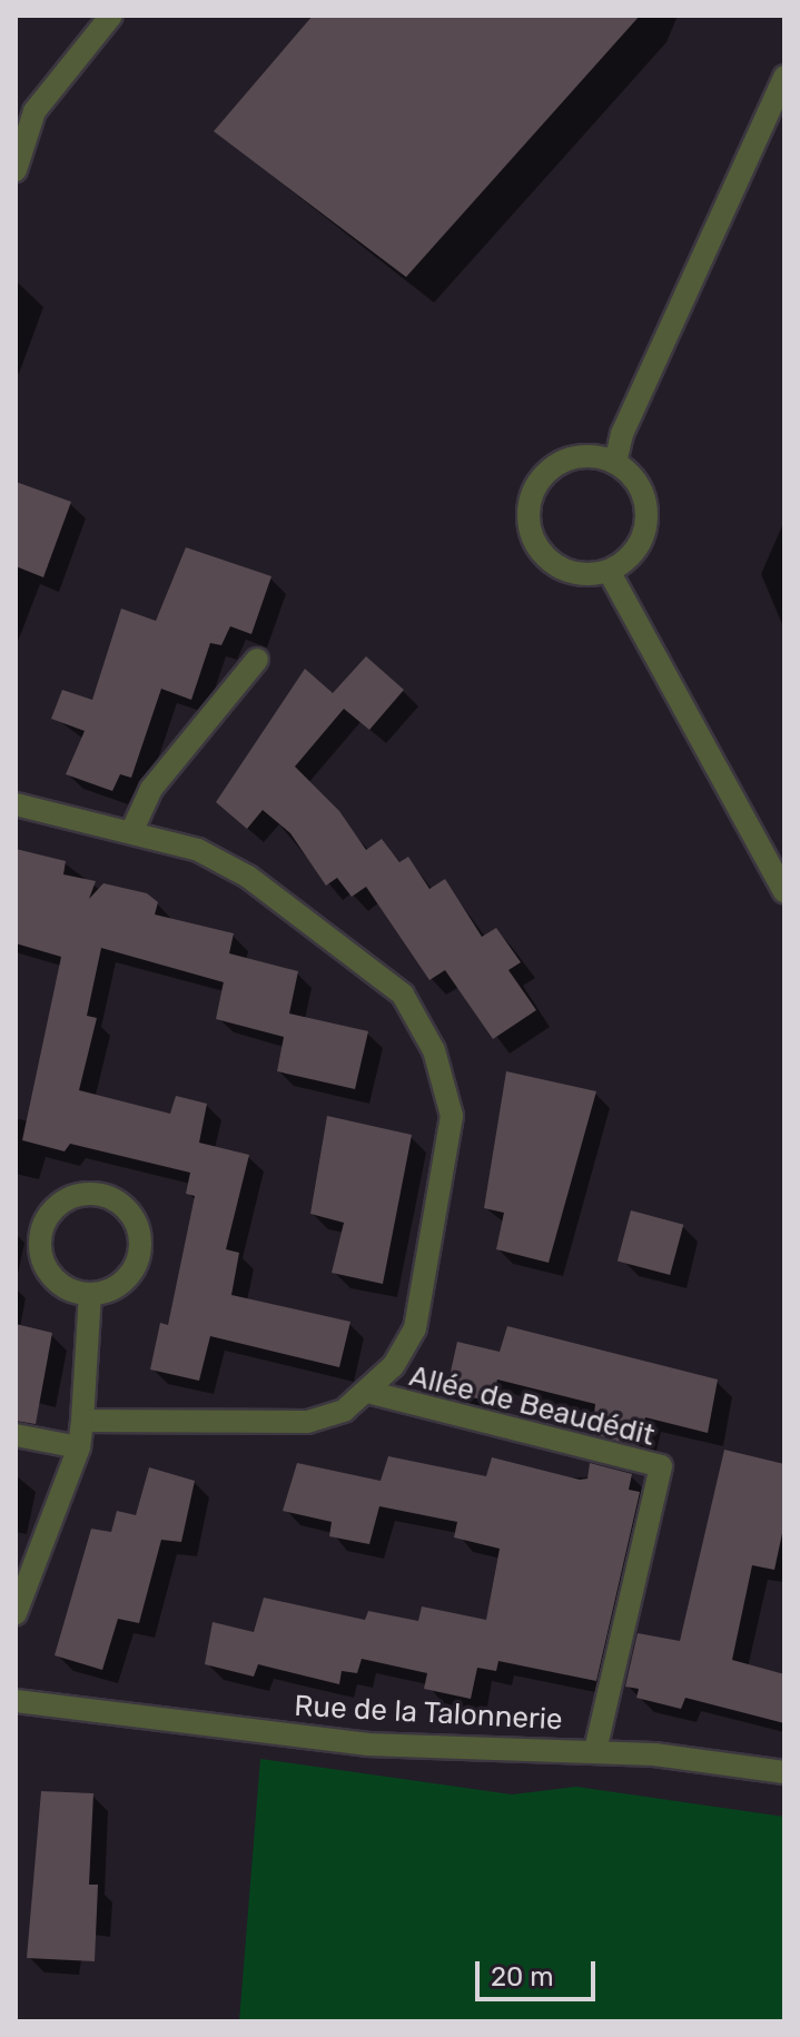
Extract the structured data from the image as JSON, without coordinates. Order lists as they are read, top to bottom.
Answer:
{
  "streets": {
    "street": ["Allée de Beaudédit", "Rue de la Talonnerie"]
  },
  "crossings": [
    ["Allée de Beaudédit", "Rue de la Talonnerie"]
  ],
  "scale_bar": "20 m"
}
